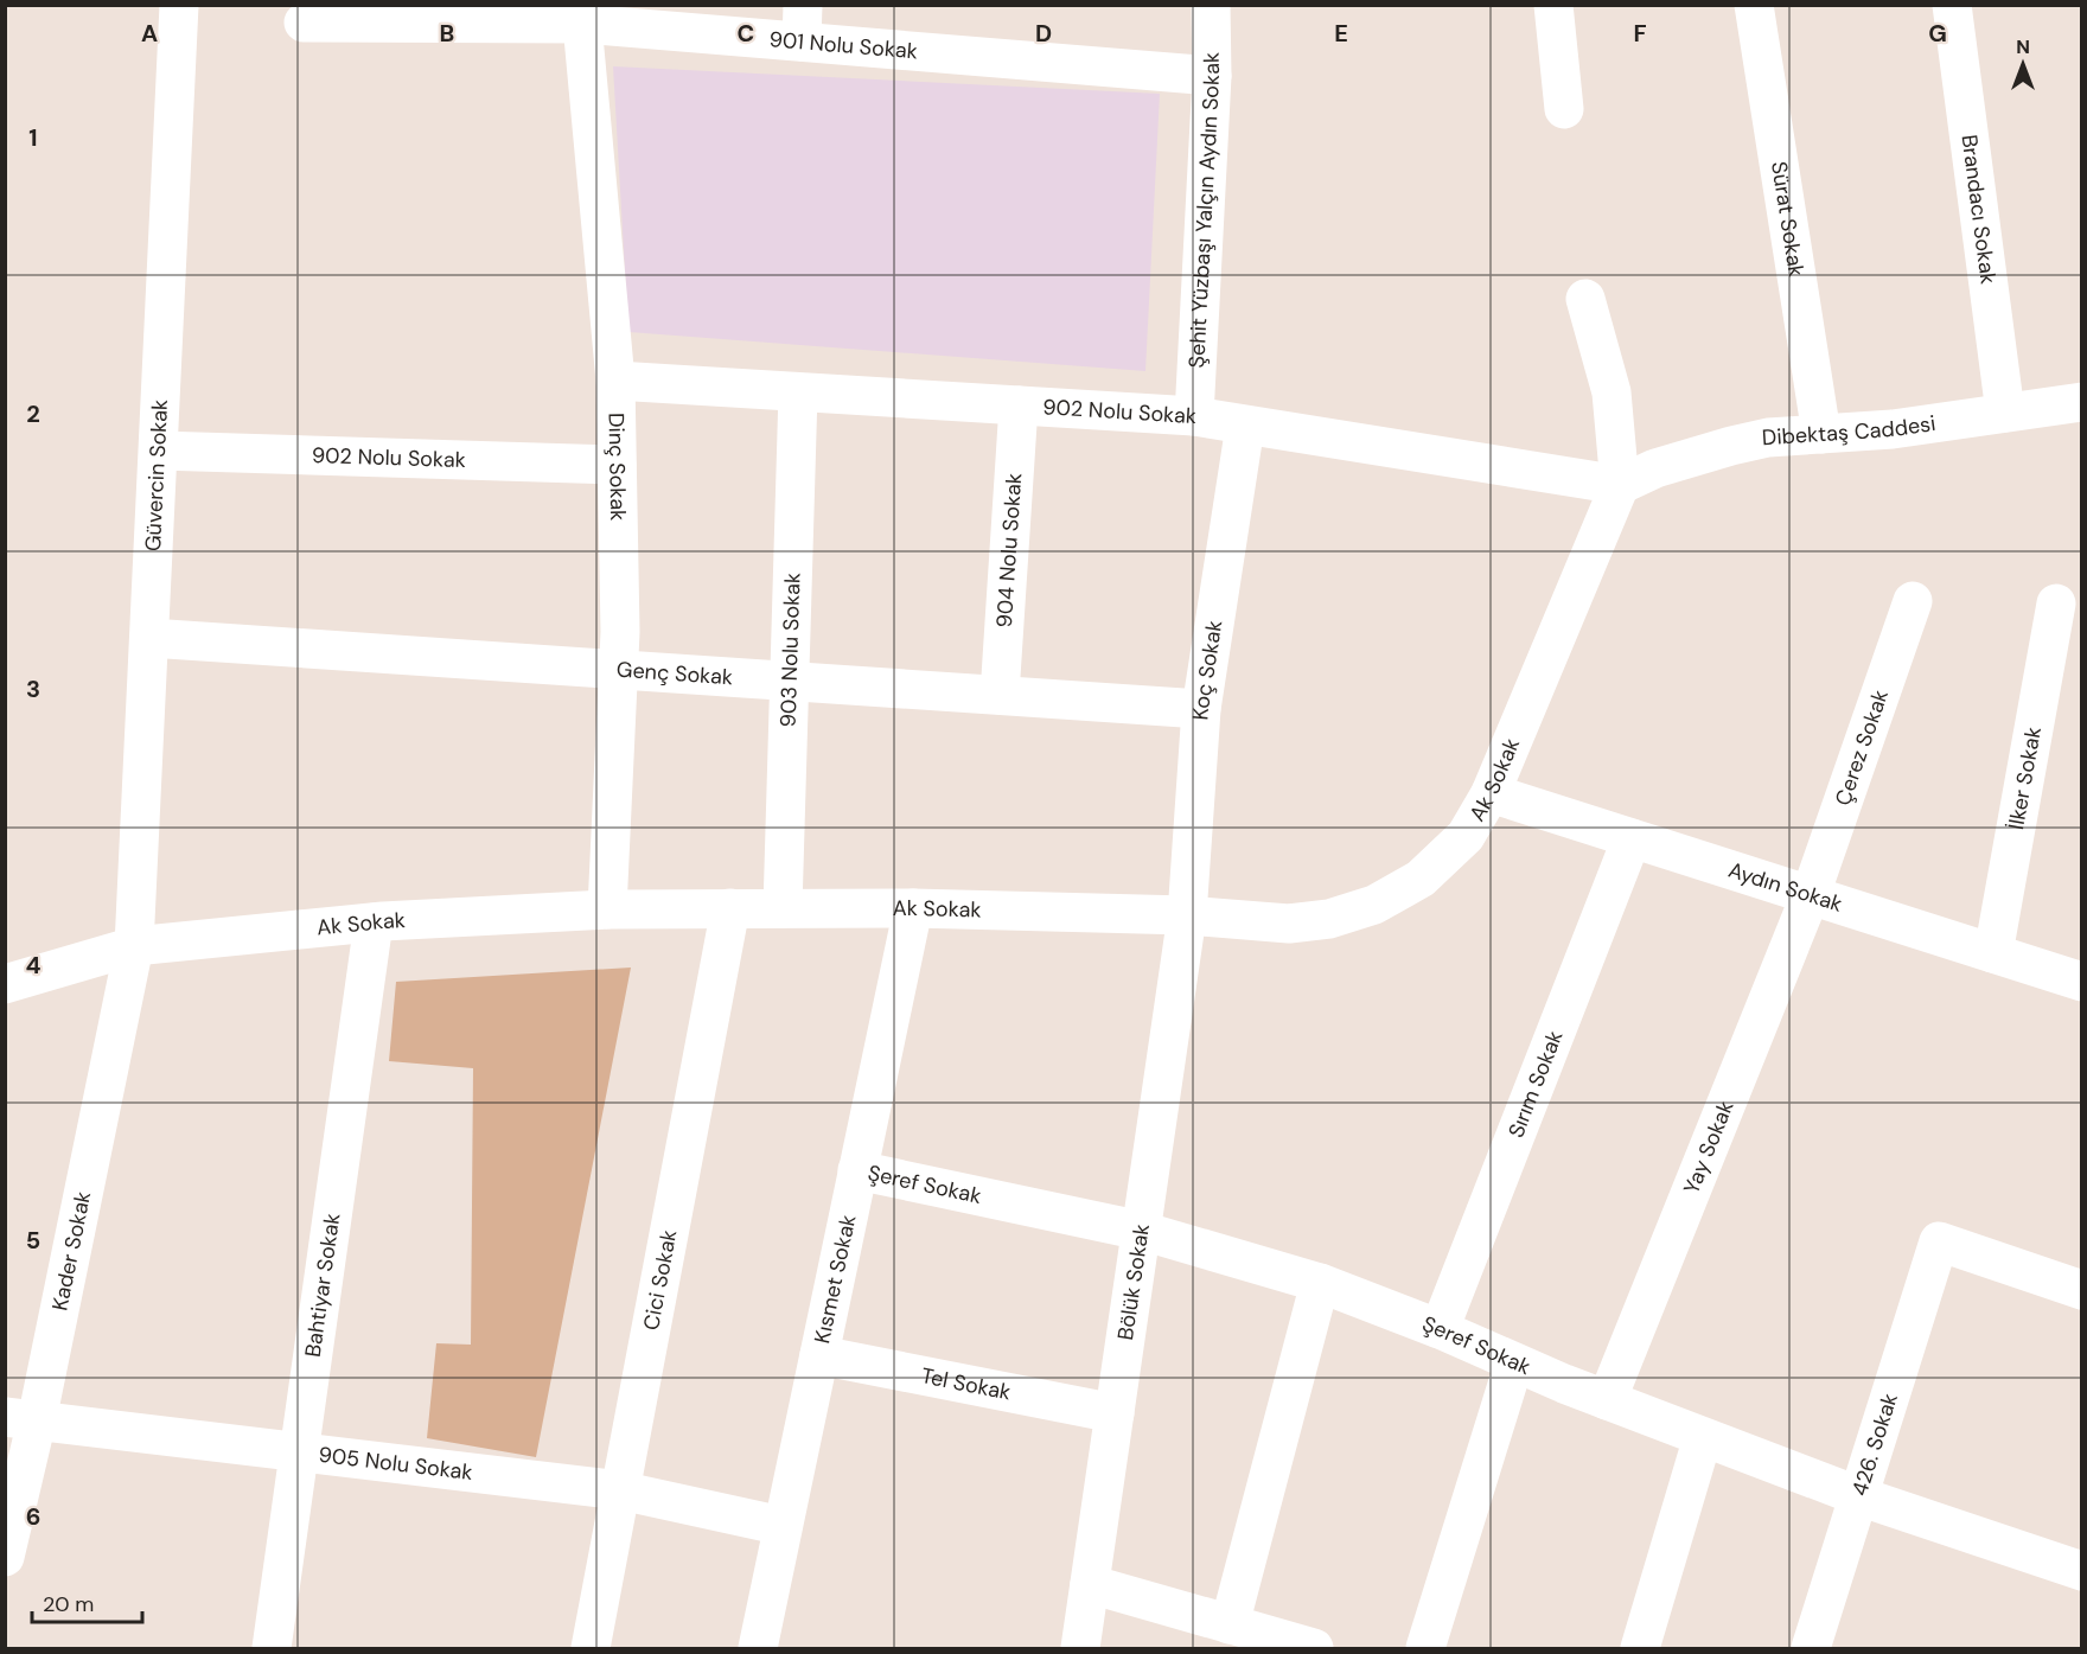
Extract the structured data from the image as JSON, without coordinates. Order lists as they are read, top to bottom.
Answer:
{
  "streets": {
    "street": [
      "901 Nolu Sokak",
      "Brandacı Sokak",
      "Şehit Yüzbaşı Yalçın Aydın Sokak",
      "Sürat Sokak",
      "902 Nolu Sokak",
      "Dibektaş Caddesi",
      "Dinç Sokak",
      "Güvercin Sokak",
      "904 Nolu Sokak",
      "903 Nolu Sokak",
      "Koç Sokak",
      "Genç Sokak",
      "Çerez Sokak",
      "Ak Sokak",
      "İlker Sokak",
      "Aydın Sokak",
      "Sırım Sokak",
      "Yay Sokak",
      "Şeref Sokak",
      "Kader Sokak",
      "Cici Sokak",
      "Kısmet Sokak",
      "Bölük Sokak",
      "Bahtiyar Sokak",
      "Tel Sokak",
      "426. Sokak",
      "905 Nolu Sokak"
    ]
  },
  "crossings": [
    ["901 Nolu Sokak", "Şehit Yüzbaşı Yalçın Aydın Sokak"],
    ["901 Nolu Sokak", "Dinç Sokak"],
    ["Brandacı Sokak", "Dibektaş Caddesi"],
    ["Şehit Yüzbaşı Yalçın Aydın Sokak", "902 Nolu Sokak"],
    ["Sürat Sokak", "Dibektaş Caddesi"],
    ["902 Nolu Sokak", "Dibektaş Caddesi"],
    ["902 Nolu Sokak", "Dinç Sokak"],
    ["902 Nolu Sokak", "Güvercin Sokak"],
    ["902 Nolu Sokak", "904 Nolu Sokak"],
    ["902 Nolu Sokak", "903 Nolu Sokak"],
    ["902 Nolu Sokak", "Koç Sokak"],
    ["902 Nolu Sokak", "Ak Sokak"],
    ["Dibektaş Caddesi", "Ak Sokak"],
    ["Dinç Sokak", "Genç Sokak"],
    ["Dinç Sokak", "Ak Sokak"],
    ["Güvercin Sokak", "Genç Sokak"],
    ["Güvercin Sokak", "Ak Sokak"],
    ["Güvercin Sokak", "Kader Sokak"],
    ["904 Nolu Sokak", "Genç Sokak"],
    ["903 Nolu Sokak", "Genç Sokak"],
    ["903 Nolu Sokak", "Ak Sokak"],
    ["Koç Sokak", "Genç Sokak"],
    ["Koç Sokak", "Ak Sokak"],
    ["Koç Sokak", "Bölük Sokak"],
    ["Çerez Sokak", "Aydın Sokak"],
    ["Çerez Sokak", "Yay Sokak"],
    ["Ak Sokak", "Aydın Sokak"],
    ["Ak Sokak", "Kader Sokak"],
    ["Ak Sokak", "Cici Sokak"],
    ["Ak Sokak", "Kısmet Sokak"],
    ["Ak Sokak", "Bölük Sokak"],
    ["Ak Sokak", "Bahtiyar Sokak"],
    ["İlker Sokak", "Aydın Sokak"],
    ["Aydın Sokak", "Sırım Sokak"],
    ["Aydın Sokak", "Yay Sokak"],
    ["Sırım Sokak", "Şeref Sokak"],
    ["Yay Sokak", "Şeref Sokak"],
    ["Şeref Sokak", "Kısmet Sokak"],
    ["Şeref Sokak", "Bölük Sokak"],
    ["Şeref Sokak", "426. Sokak"],
    ["Kader Sokak", "905 Nolu Sokak"],
    ["Cici Sokak", "905 Nolu Sokak"],
    ["Kısmet Sokak", "Tel Sokak"],
    ["Kısmet Sokak", "905 Nolu Sokak"],
    ["Bölük Sokak", "Tel Sokak"],
    ["Bahtiyar Sokak", "905 Nolu Sokak"]
  ],
  "scale_bar": "20 m",
  "north": "top",
  "grid": {
    "columns": [
      "A",
      "B",
      "C",
      "D",
      "E",
      "F",
      "G"
    ],
    "rows": [
      "1",
      "2",
      "3",
      "4",
      "5",
      "6"
    ]
  }
}
